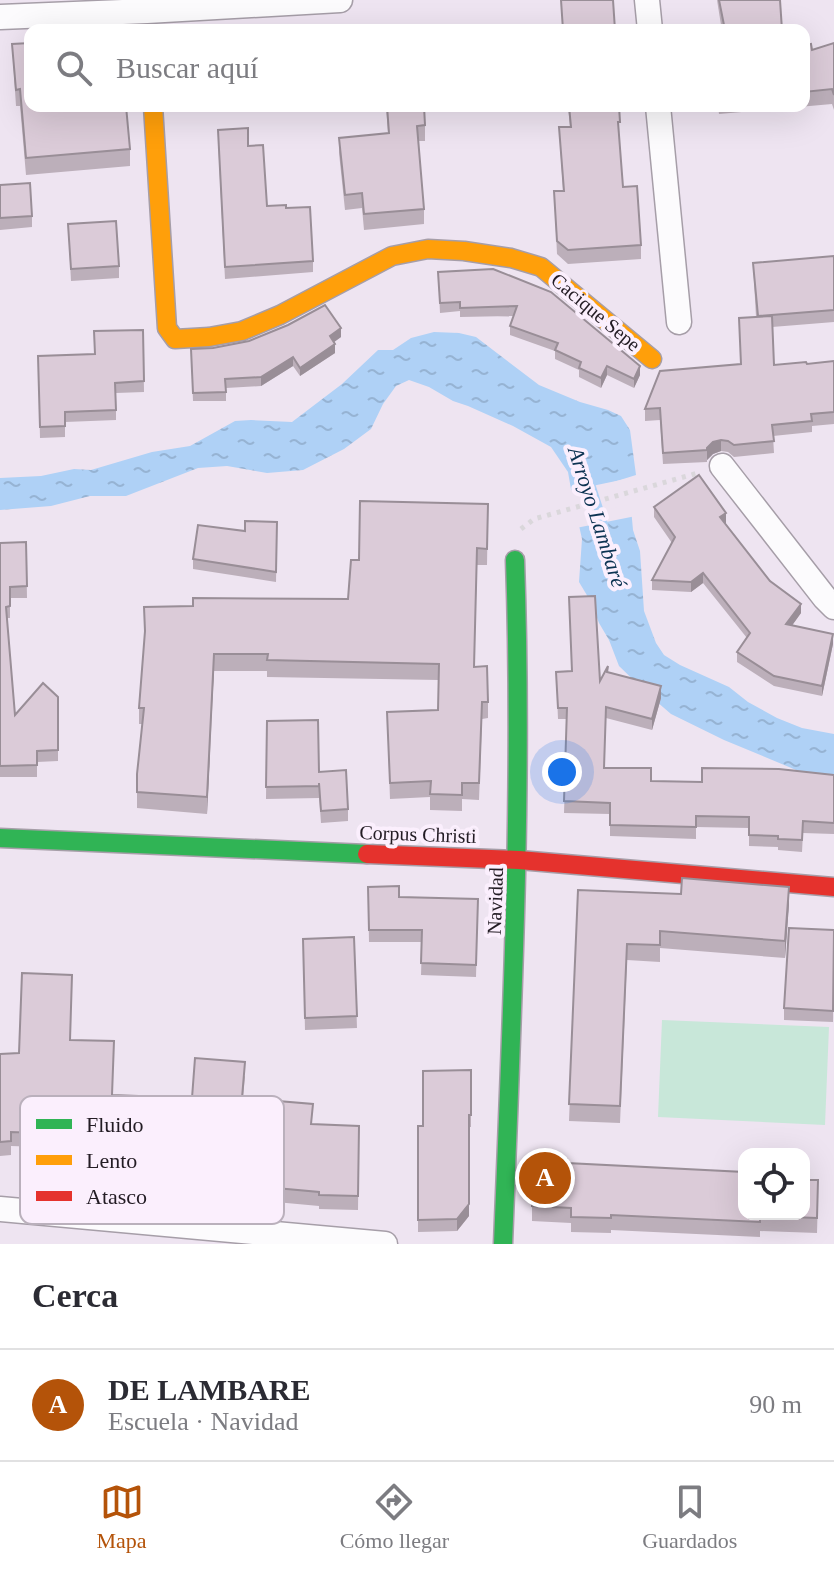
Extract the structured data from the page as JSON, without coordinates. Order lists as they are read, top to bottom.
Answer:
{
  "streets": {
    "street": ["Cacique Sepe", "Corpus Christi", "Navidad"]
  },
  "crossings": [
    ["Corpus Christi", "Navidad"]
  ],
  "water": ["Arroyo Lambaré"],
  "legend": ["Fluido", "Lento", "Atasco"],
  "page": {
    "search": "Buscar aquí",
    "pins": "A",
    "heading": "Cerca",
    "list": [
      {
        "mark": "A",
        "name": "DE LAMBARE",
        "note": "Escuela · Navidad",
        "value": "90 m"
      }
    ],
    "nav": ["Mapa", "Cómo llegar", "Guardados"]
  }
}
